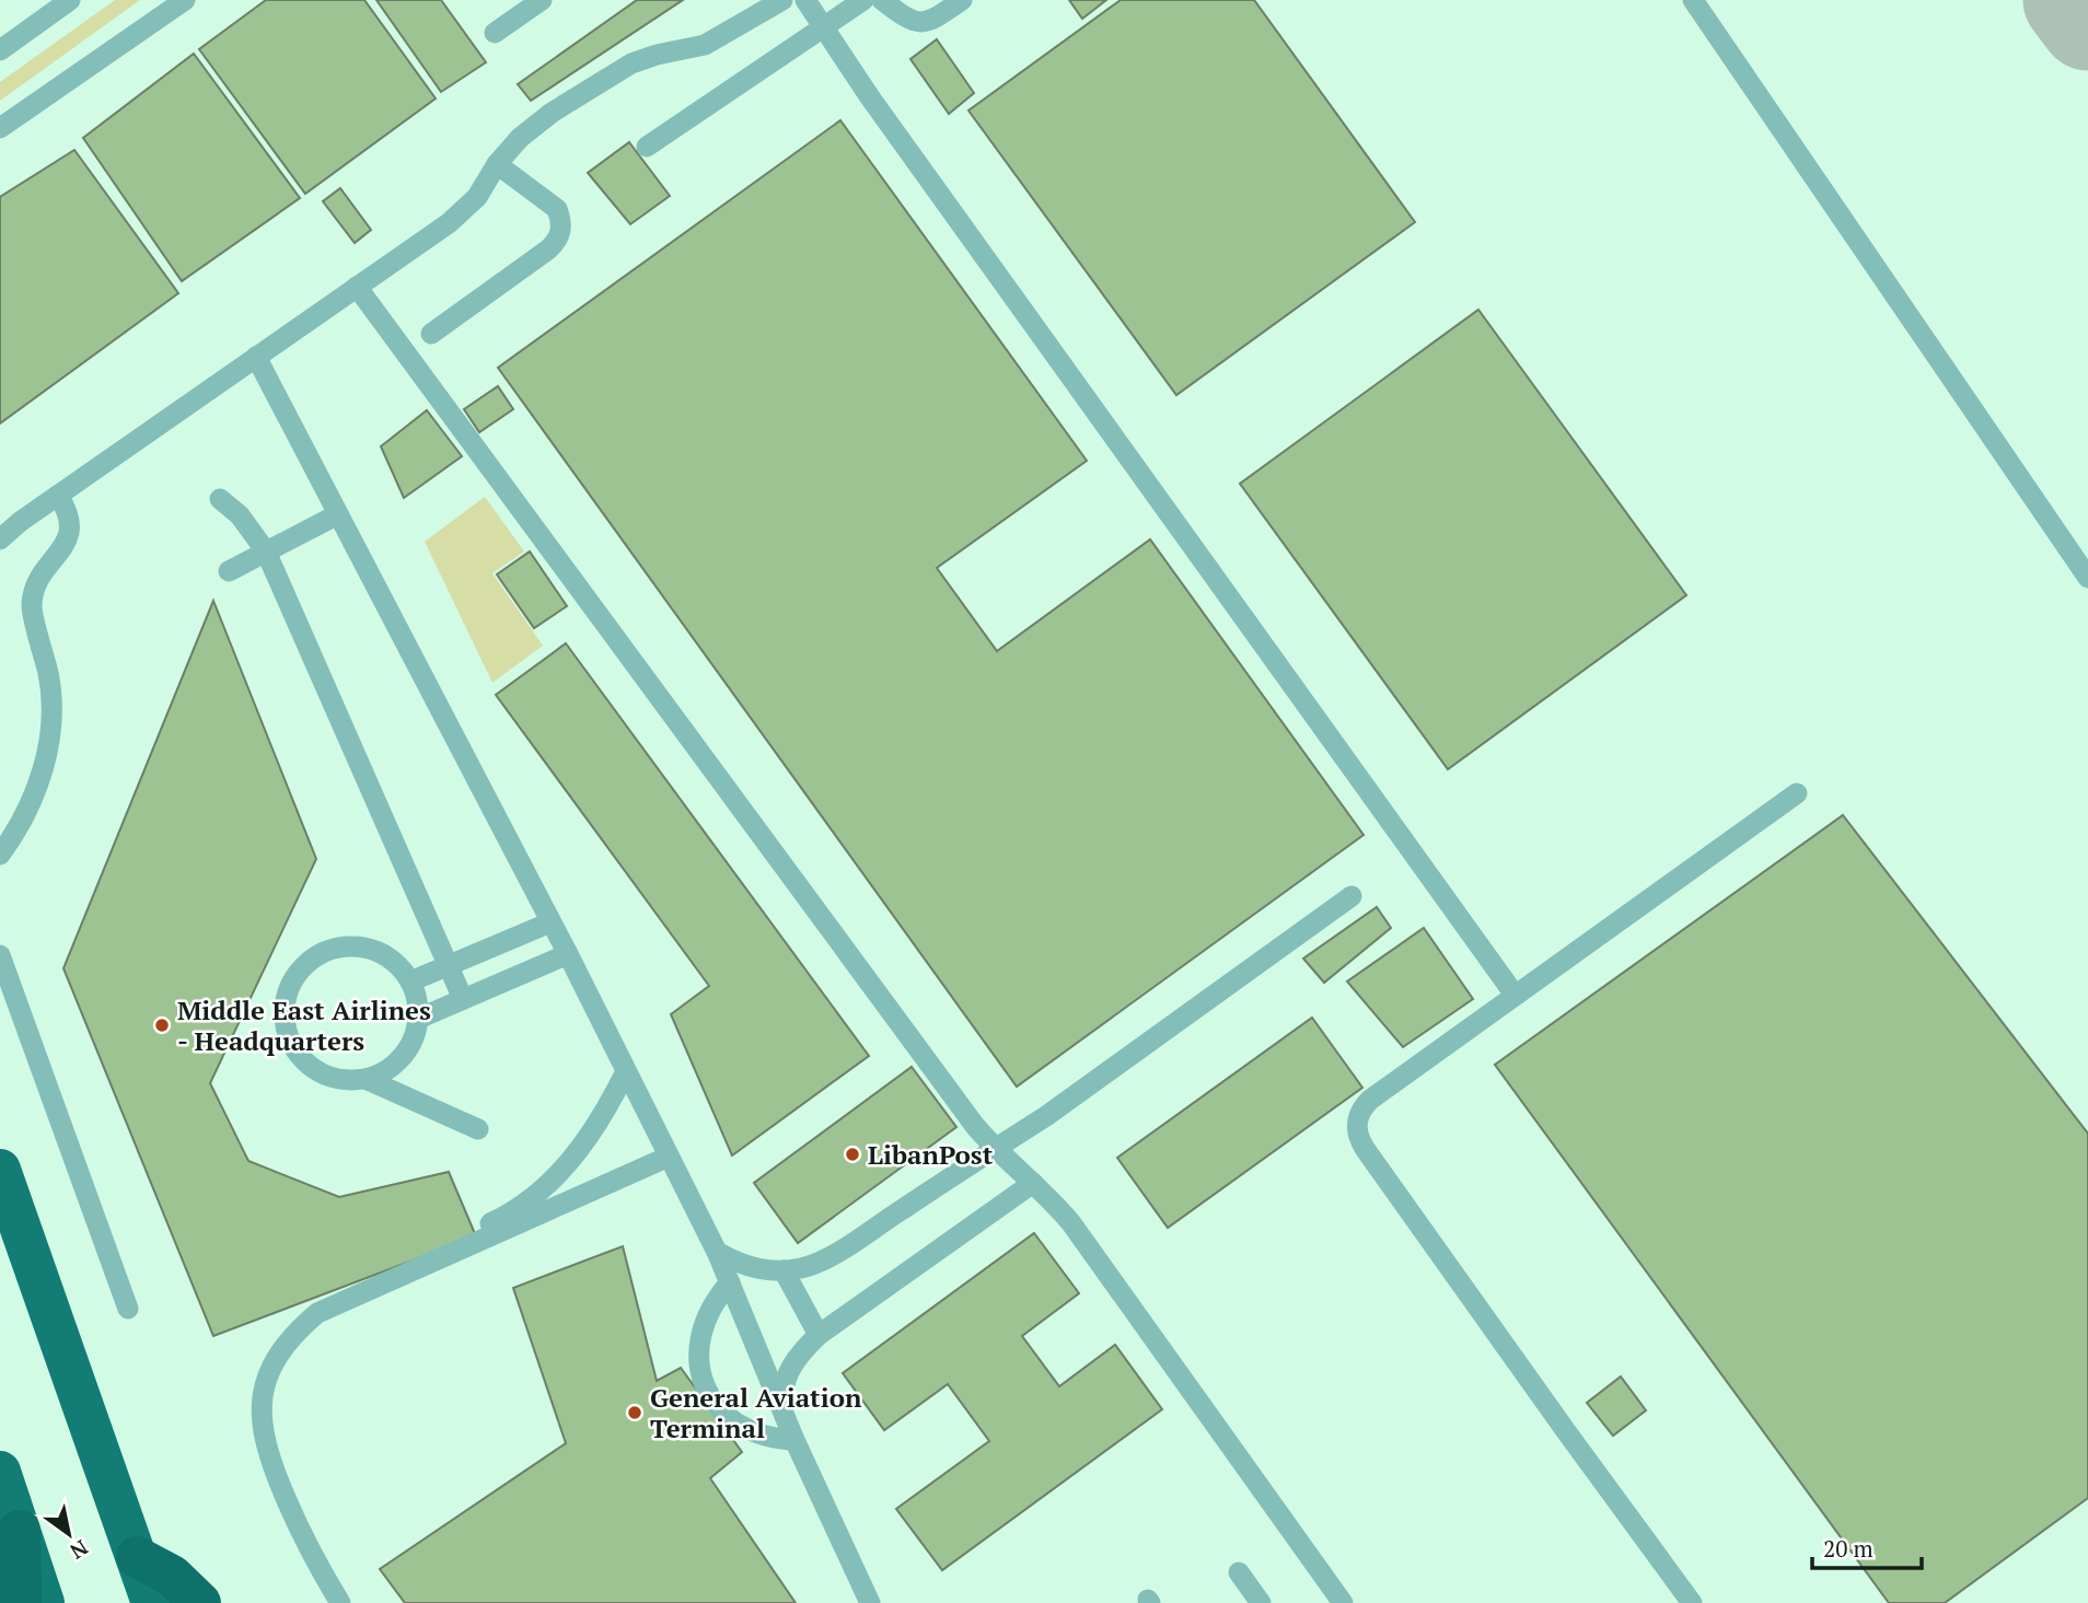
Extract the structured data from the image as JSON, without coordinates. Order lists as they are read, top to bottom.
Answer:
{
  "places": ["Middle East Airlines - Headquarters", "LibanPost", "General Aviation Terminal"],
  "scale_bar": "20 m",
  "north": "bottom right"
}
